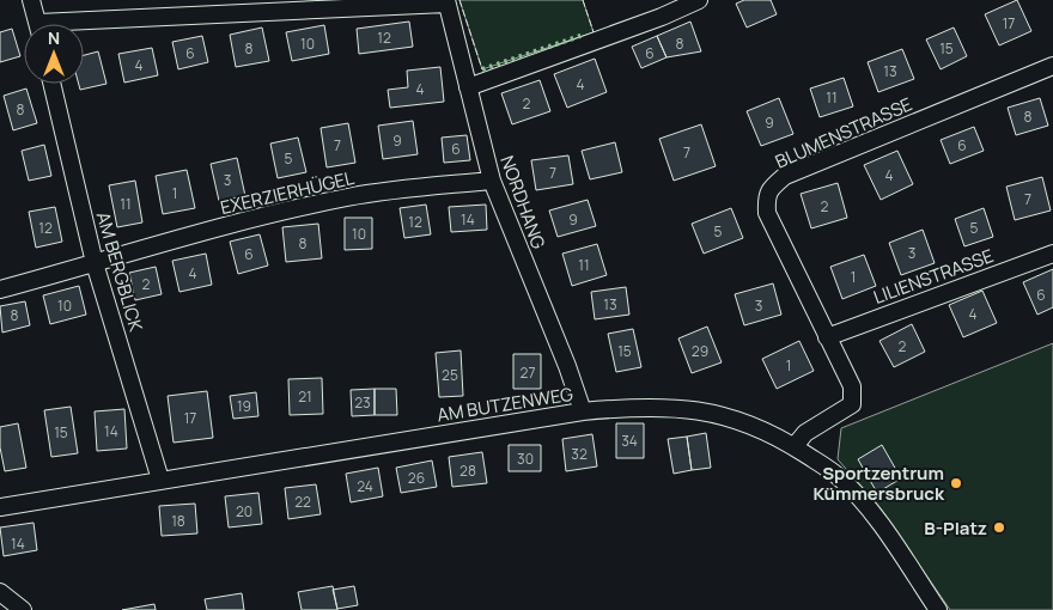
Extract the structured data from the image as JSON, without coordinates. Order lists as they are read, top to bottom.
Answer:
{
  "streets": {
    "street": [
      "BLUMENSTRASSE",
      "EXERZIERHÜGEL",
      "NORDHANG",
      "AM BERGBLICK",
      "LILIENSTRASSE",
      "AM BUTZENWEG"
    ]
  },
  "crossings": [
    ["BLUMENSTRASSE", "LILIENSTRASSE"],
    ["BLUMENSTRASSE", "AM BUTZENWEG"],
    ["EXERZIERHÜGEL", "NORDHANG"],
    ["EXERZIERHÜGEL", "AM BERGBLICK"],
    ["NORDHANG", "AM BUTZENWEG"],
    ["AM BERGBLICK", "AM BUTZENWEG"]
  ],
  "places": ["Sportzentrum Kümmersbruck", "B-Platz"],
  "house_numbers": [
    "17",
    "12",
    "10",
    "8",
    "8",
    "15",
    "6",
    "6",
    "4",
    "13",
    "4",
    "4",
    "11",
    "2",
    "8",
    "8",
    "9",
    "9",
    "7",
    "6",
    "6",
    "7",
    "5",
    "7",
    "4",
    "3",
    "1",
    "7",
    "11",
    "2",
    "14",
    "9",
    "12",
    "12",
    "5",
    "5",
    "10",
    "8",
    "3",
    "6",
    "11",
    "4",
    "1",
    "2",
    "6",
    "13",
    "10",
    "3",
    "4",
    "8",
    "2",
    "15",
    "29",
    "1",
    "27",
    "25",
    "21",
    "23",
    "19",
    "17",
    "14",
    "15",
    "34",
    "32",
    "30",
    "28",
    "26",
    "24",
    "22",
    "20",
    "18",
    "14"
  ],
  "north": "top"
}
